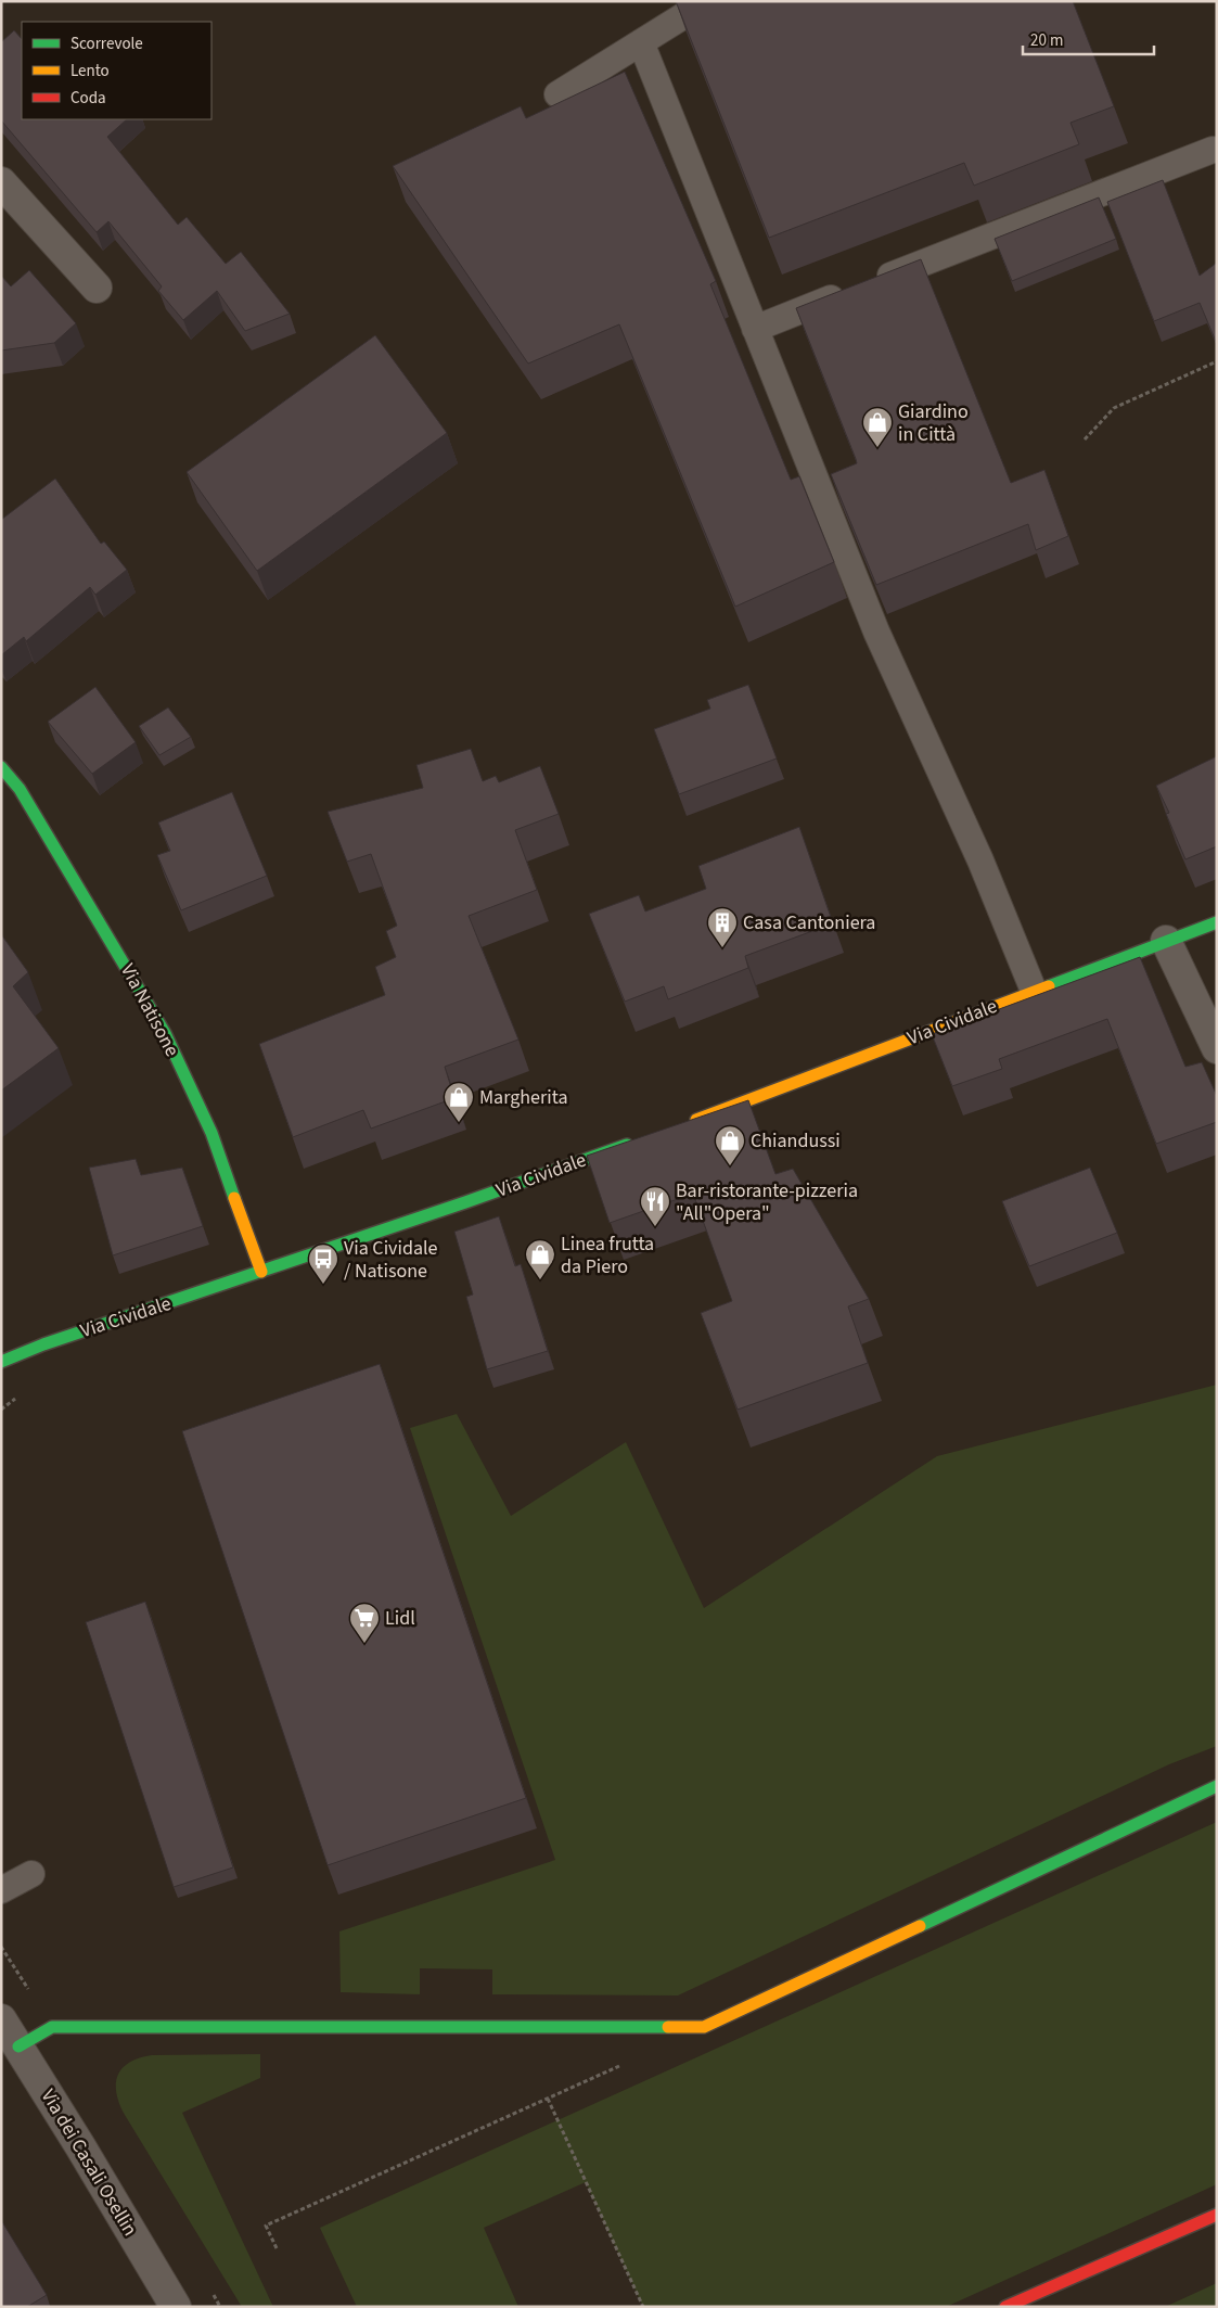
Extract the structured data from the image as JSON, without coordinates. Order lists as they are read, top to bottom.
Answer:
{
  "streets": {
    "street": ["Via Natisone", "Via Cividale", "Via dei Casali Osellin"]
  },
  "crossings": [
    ["Via Natisone", "Via Cividale"]
  ],
  "places": {
    "shop": [
      "Giardino in Città",
      "Margherita",
      "Chiandussi",
      "Linea frutta da Piero"
    ],
    "building": ["Casa Cantoniera"],
    "restaurant": ["Bar-ristorante-pizzeria \"All\"Opera\""],
    "bus stop": ["Via Cividale / Natisone"],
    "supermarket": ["Lidl"]
  },
  "legend": ["Scorrevole", "Lento", "Coda"],
  "scale_bar": "20 m"
}
